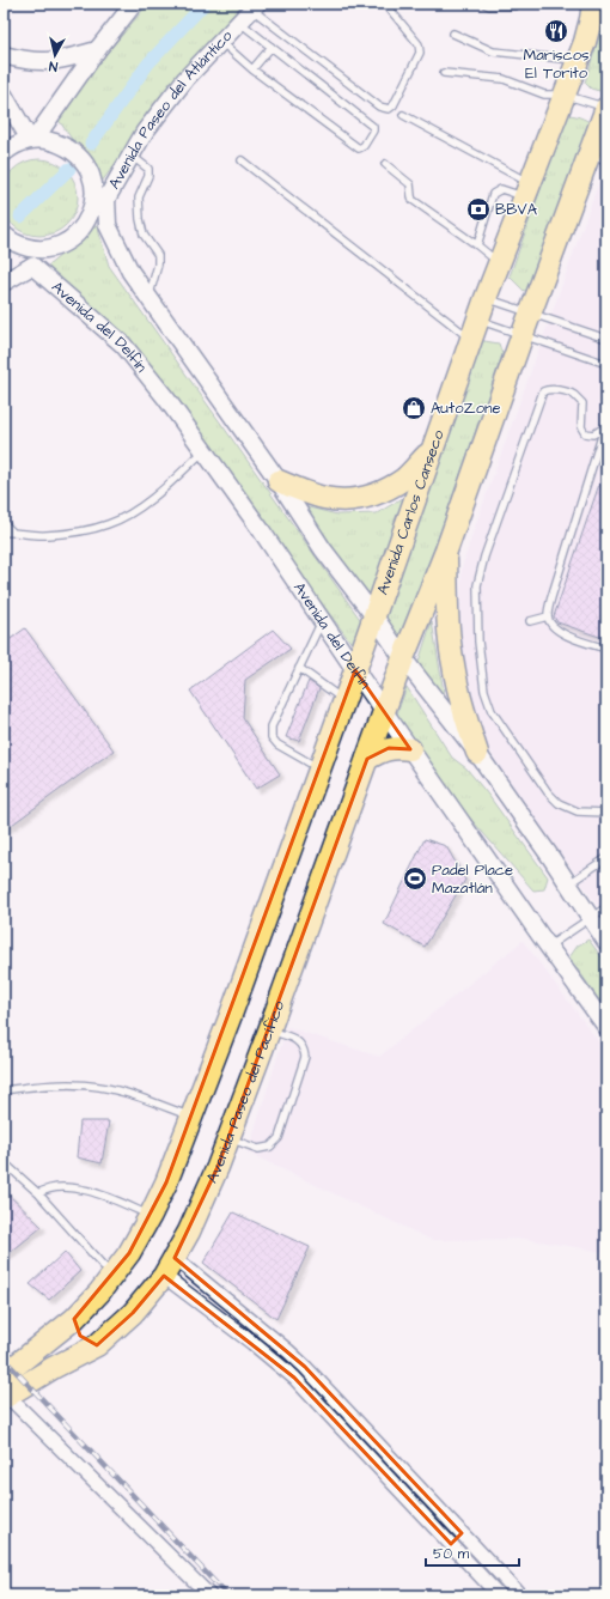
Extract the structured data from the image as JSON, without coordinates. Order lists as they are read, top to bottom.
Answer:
{
  "streets": {
    "main road": ["Avenida Carlos Canseco", "Avenida Paseo del Pacífico"],
    "street": ["Avenida Paseo del Atlántico", "Avenida del Delfín"]
  },
  "crossings": [
    ["Avenida del Delfín", "Avenida Carlos Canseco"],
    ["Avenida del Delfín", "Avenida Paseo del Pacífico"]
  ],
  "places": {
    "restaurant": ["Mariscos El Torito"],
    "bank": ["BBVA"],
    "shop": ["AutoZone"],
    "sports": ["Padel Place Mazatlán"]
  },
  "scale_bar": "50 m",
  "north": "bottom"
}
